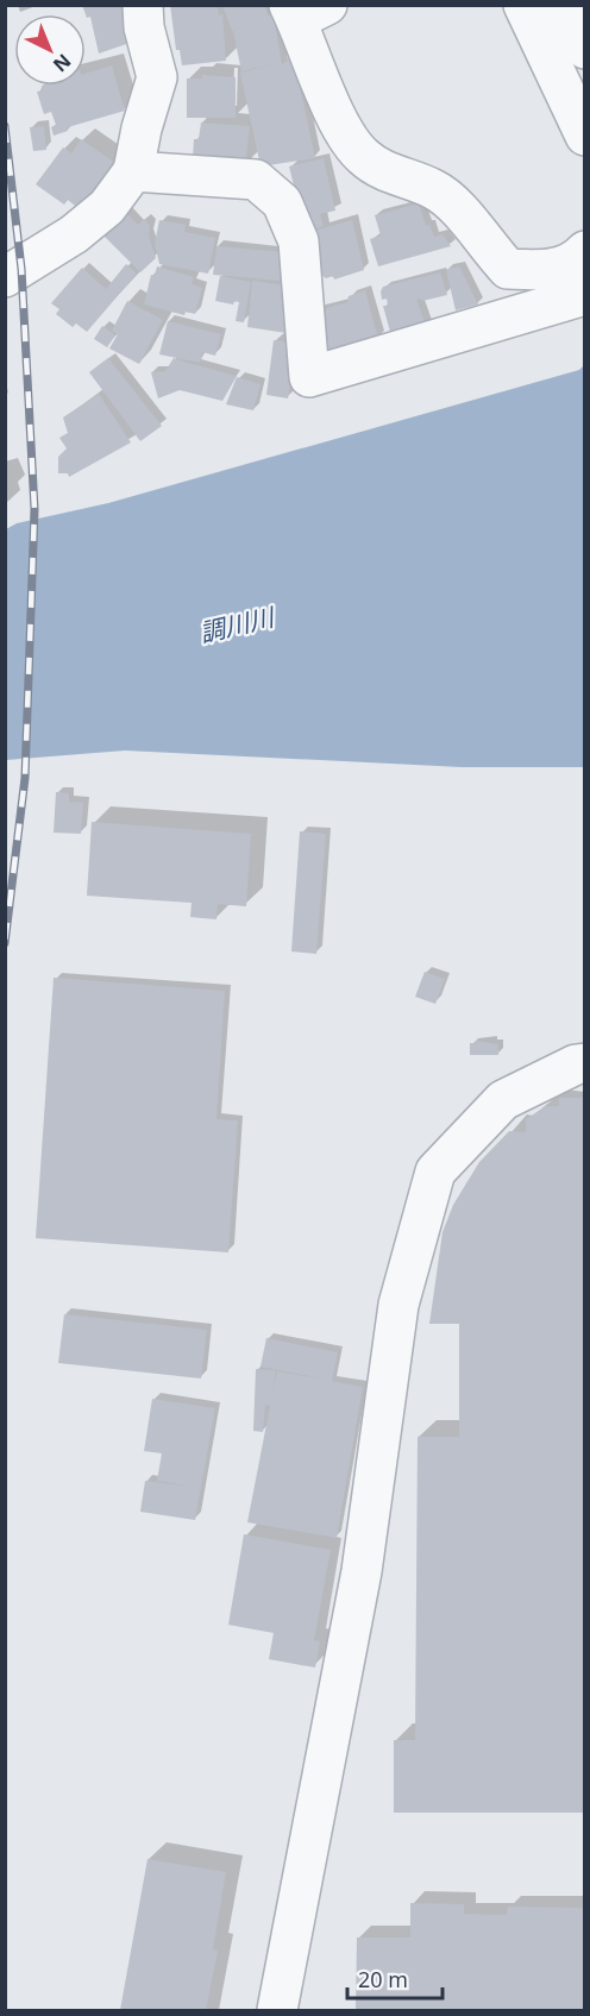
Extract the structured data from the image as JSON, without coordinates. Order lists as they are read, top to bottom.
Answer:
{
  "water": ["調川川"],
  "scale_bar": "20 m",
  "north": "bottom right"
}
